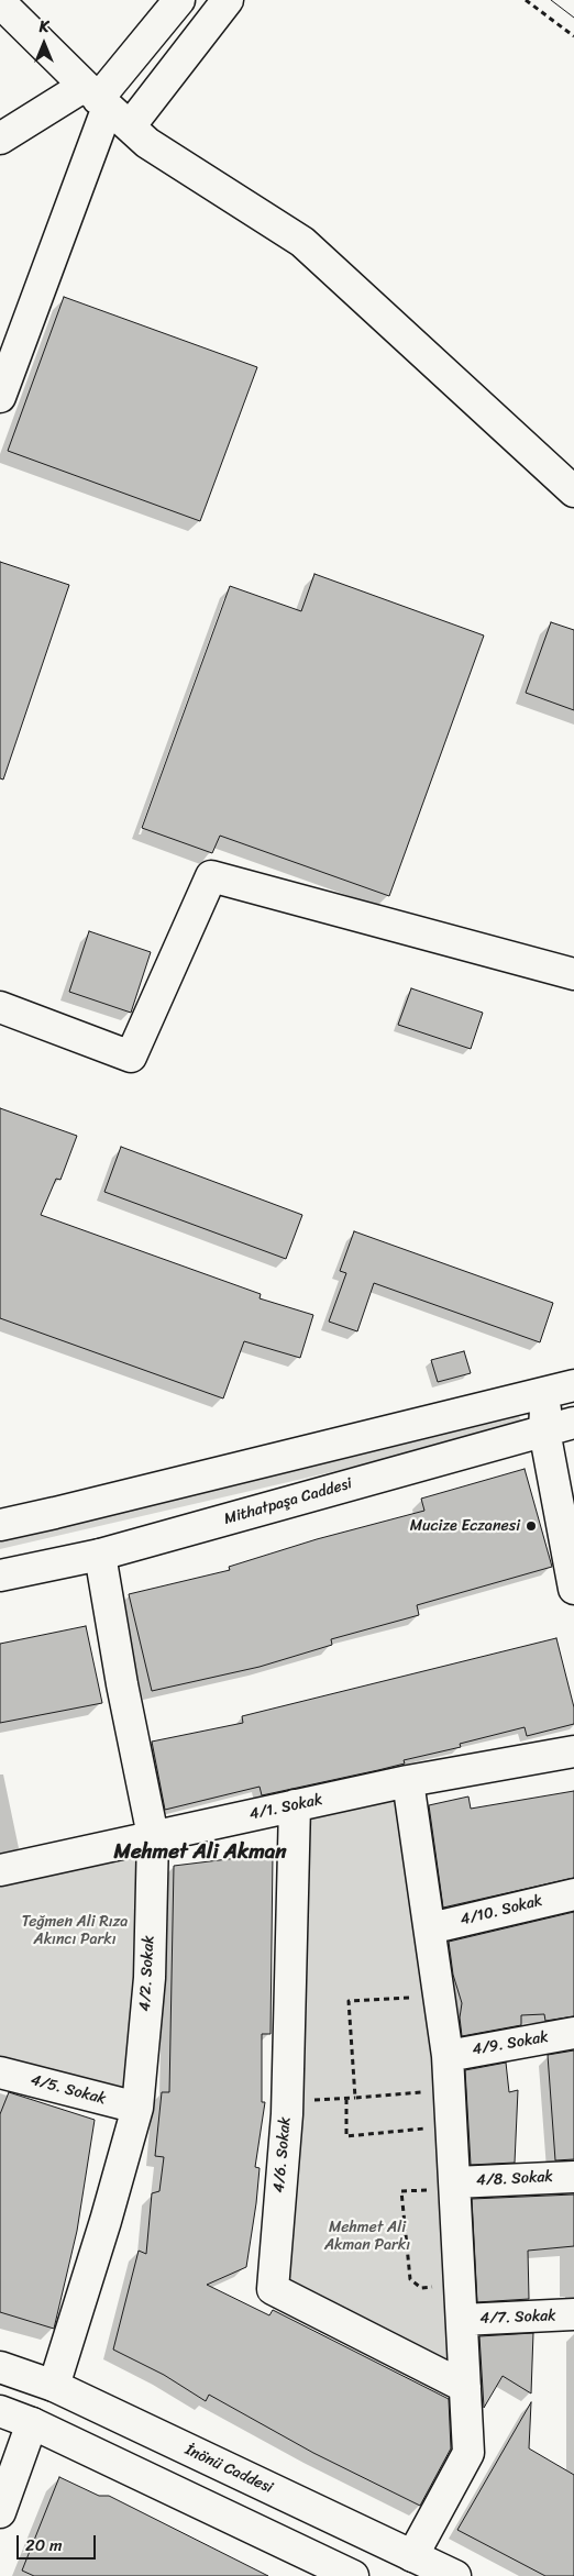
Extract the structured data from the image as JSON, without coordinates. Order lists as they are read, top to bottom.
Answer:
{
  "streets": {
    "street": [
      "Mithatpaşa Caddesi",
      "4/1. Sokak",
      "4/10. Sokak",
      "4/2. Sokak",
      "4/9. Sokak",
      "4/5. Sokak",
      "4/6. Sokak",
      "4/8. Sokak",
      "4/7. Sokak",
      "İnönü Caddesi"
    ]
  },
  "crossings": [
    ["Mithatpaşa Caddesi", "4/2. Sokak"],
    ["4/1. Sokak", "4/2. Sokak"],
    ["4/1. Sokak", "4/6. Sokak"],
    ["4/2. Sokak", "4/5. Sokak"],
    ["4/2. Sokak", "İnönü Caddesi"]
  ],
  "districts": ["Mehmet Ali Akman"],
  "parks": ["Teğmen Ali Rıza Akıncı Parkı", "Mehmet Ali Akman Parkı"],
  "places": ["Mucize Eczanesi"],
  "scale_bar": "20 m",
  "north": "top"
}
